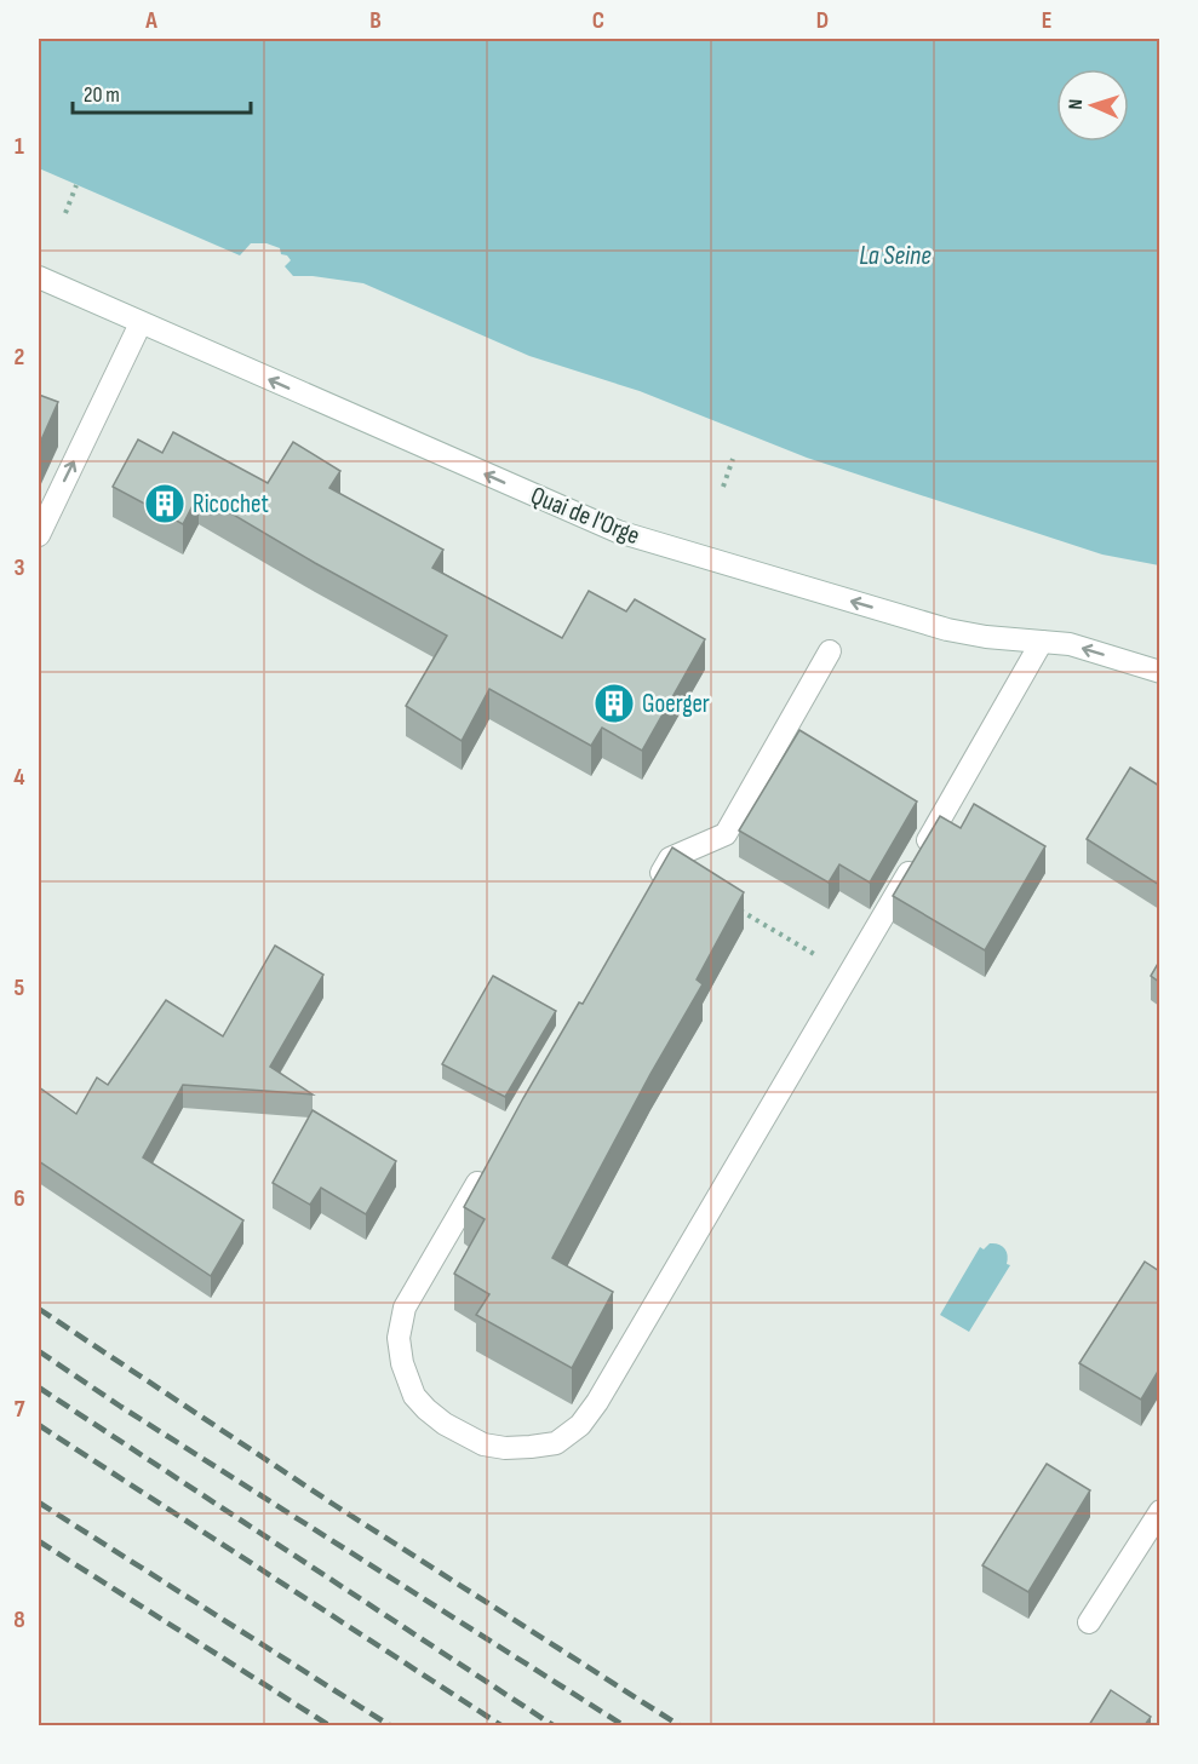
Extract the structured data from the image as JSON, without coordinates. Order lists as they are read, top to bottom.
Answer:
{
  "streets": {
    "main road": ["Quai de l'Orge"]
  },
  "one_way": ["Quai de l'Orge"],
  "water": ["La Seine"],
  "places": {
    "building": ["Ricochet", "Goerger"]
  },
  "scale_bar": "20 m",
  "north": "left",
  "grid": {
    "columns": [
      "A",
      "B",
      "C",
      "D",
      "E"
    ],
    "rows": [
      "1",
      "2",
      "3",
      "4",
      "5",
      "6",
      "7",
      "8"
    ]
  }
}
